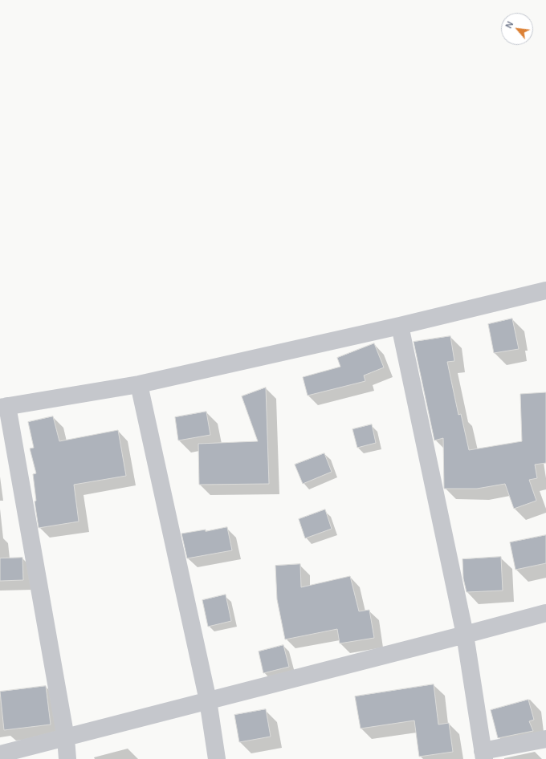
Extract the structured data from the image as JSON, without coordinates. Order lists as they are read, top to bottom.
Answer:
{
  "north": "top left"
}
